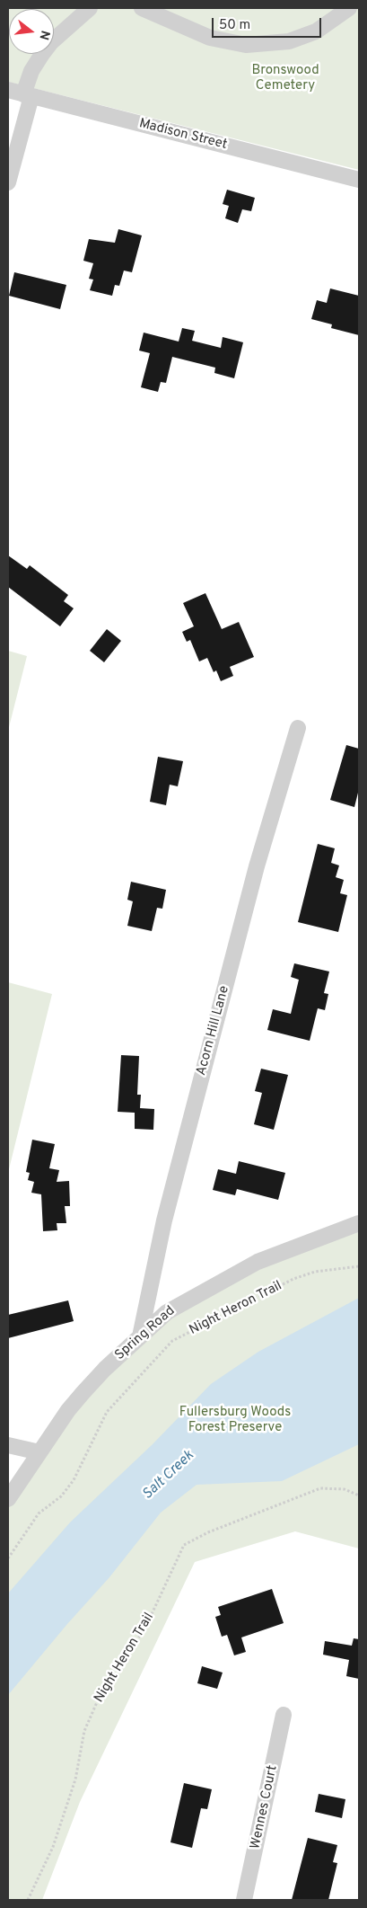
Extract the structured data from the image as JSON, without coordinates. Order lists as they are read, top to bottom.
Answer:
{
  "streets": {
    "street": [
      "Madison Street",
      "Acorn Hill Lane",
      "Spring Road",
      "Wennes Court"
    ],
    "path": ["Night Heron Trail"]
  },
  "crossings": [
    ["Acorn Hill Lane", "Spring Road"]
  ],
  "water": ["Salt Creek"],
  "parks": ["Bronswood Cemetery", "Fullersburg Woods Forest Preserve"],
  "scale_bar": "50 m",
  "north": "right"
}
